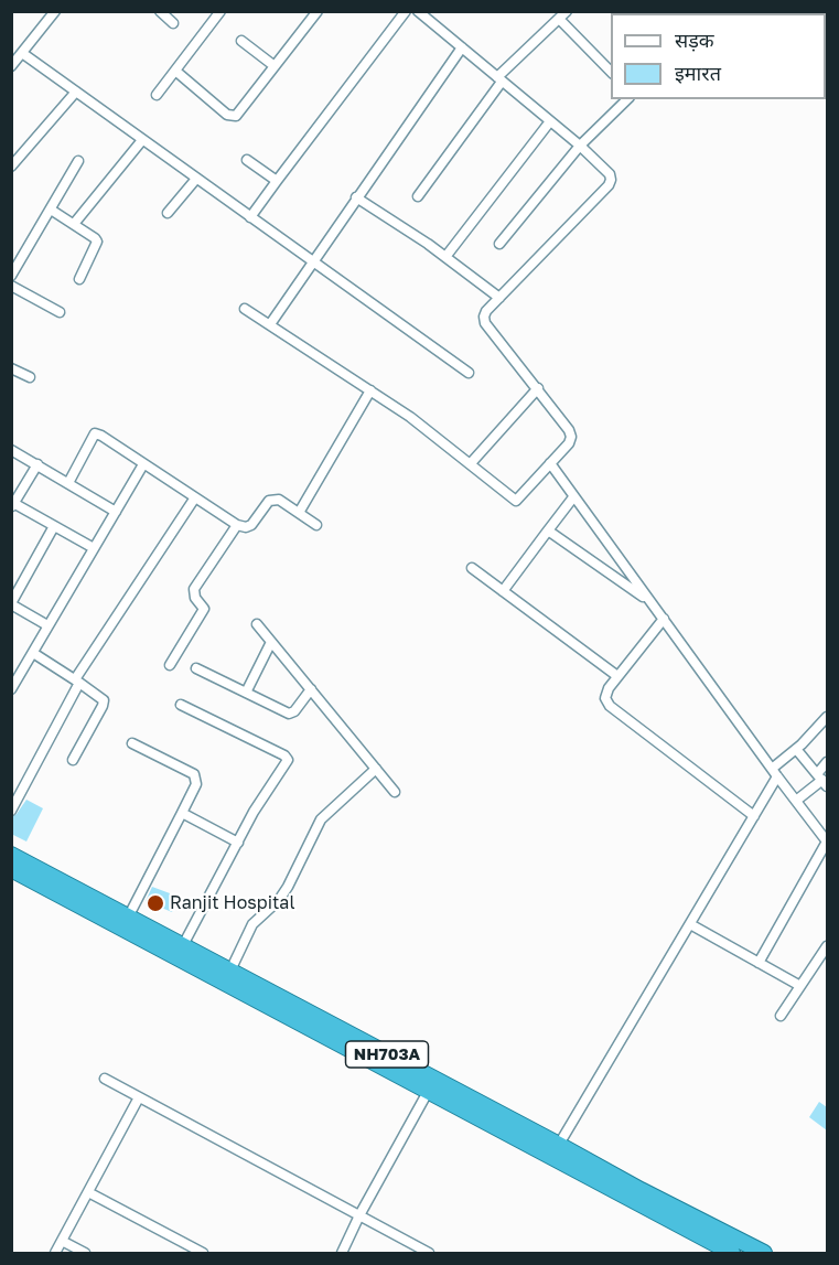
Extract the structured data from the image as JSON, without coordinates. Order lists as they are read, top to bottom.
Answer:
{
  "streets": {
    "highway": ["NH703A"]
  },
  "places": ["Ranjit Hospital"],
  "legend": ["सड़क", "इमारत"]
}
